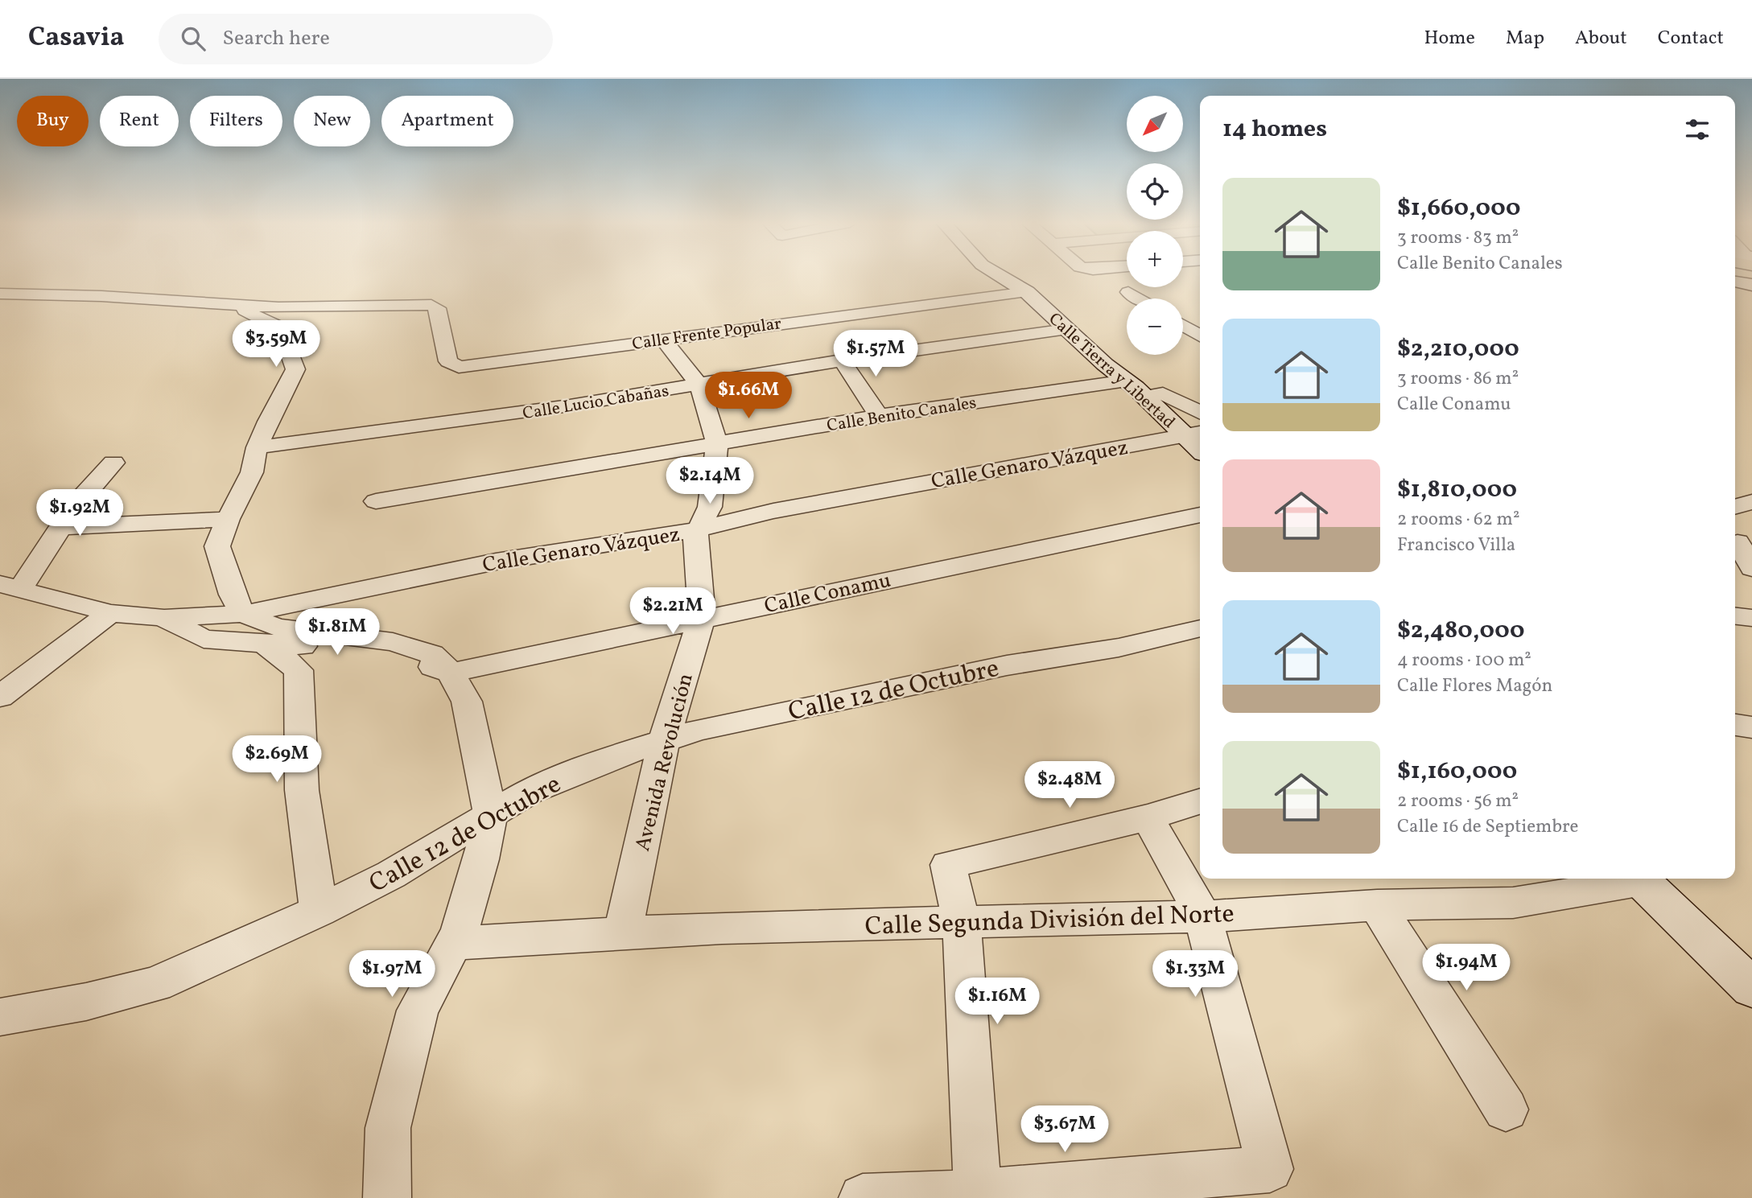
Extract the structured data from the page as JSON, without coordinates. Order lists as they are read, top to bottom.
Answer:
{
  "streets": {
    "street": [
      "Calle Frente Popular",
      "Calle Tierra y Libertad",
      "Calle Lucio Cabañas",
      "Calle Benito Canales",
      "Calle Genaro Vázquez",
      "Calle Conamu",
      "Calle 12 de Octubre",
      "Avenida Revolución",
      "Calle Segunda División del Norte"
    ]
  },
  "crossings": [
    ["Calle Frente Popular", "Calle Tierra y Libertad"],
    ["Calle Frente Popular", "Avenida Revolución"],
    ["Calle Tierra y Libertad", "Calle Lucio Cabañas"],
    ["Calle Tierra y Libertad", "Calle Benito Canales"],
    ["Calle Tierra y Libertad", "Calle Genaro Vázquez"],
    ["Calle Lucio Cabañas", "Avenida Revolución"],
    ["Calle Benito Canales", "Avenida Revolución"],
    ["Calle Genaro Vázquez", "Avenida Revolución"],
    ["Calle Conamu", "Avenida Revolución"],
    ["Calle 12 de Octubre", "Avenida Revolución"],
    ["Avenida Revolución", "Calle Segunda División del Norte"]
  ],
  "north": "bottom left",
  "page": {
    "header": "Casavia",
    "search": "Search here",
    "nav": [
      "Home",
      "Map",
      "About",
      "Contact"
    ],
    "map_buttons": ["+", "−"],
    "chip": [
      "Buy",
      "Rent",
      "Filters",
      "New",
      "Apartment"
    ],
    "heading": "14 homes",
    "list": [
      {
        "name": "$1,660,000",
        "note": "3 rooms · 83 m² · Calle Benito Canales"
      },
      {
        "name": "$2,210,000",
        "note": "3 rooms · 86 m² · Calle Conamu"
      },
      {
        "name": "$1,810,000",
        "note": "2 rooms · 62 m² · Francisco Villa"
      },
      {
        "name": "$2,480,000",
        "note": "4 rooms · 100 m² · Calle Flores Magón"
      },
      {
        "name": "$1,160,000",
        "note": "2 rooms · 56 m² · Calle 16 de Septiembre"
      }
    ],
    "price": [
      "$3.59M",
      "$1.57M",
      "$1.66M",
      "$2.14M",
      "$1.92M",
      "$2.21M",
      "$1.81M",
      "$2.69M",
      "$2.48M",
      "$1.94M",
      "$1.97M",
      "$1.33M",
      "$1.16M",
      "$3.67M"
    ]
  }
}
